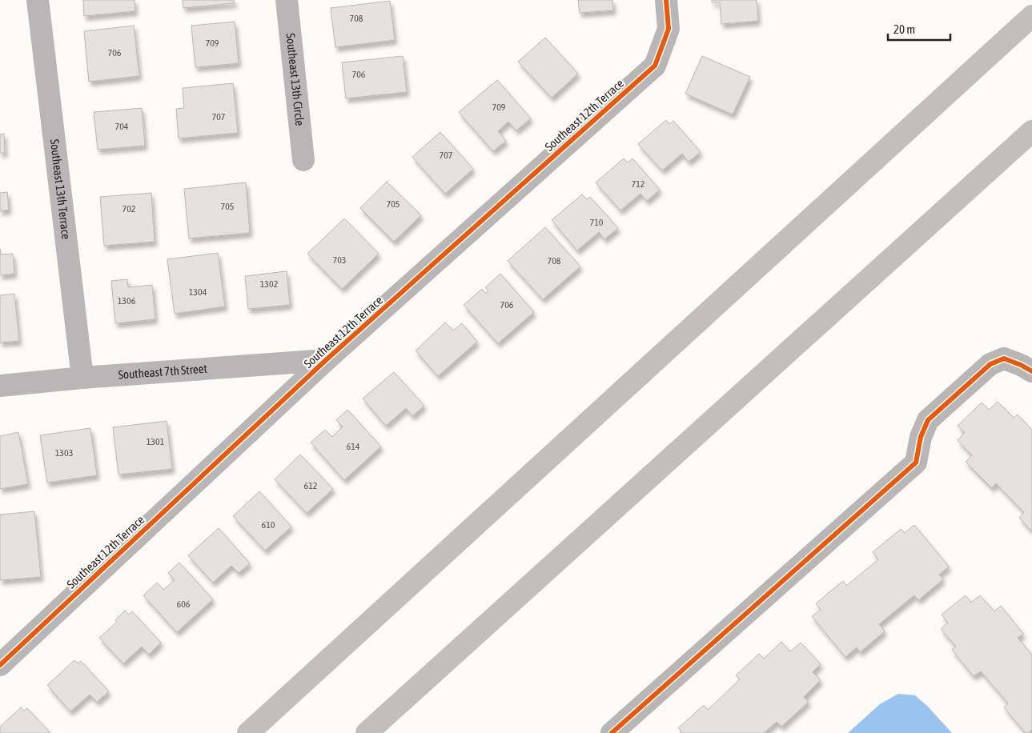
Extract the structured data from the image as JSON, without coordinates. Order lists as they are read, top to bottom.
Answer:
{
  "streets": {
    "street": [
      "Southeast 13th Circle",
      "Southeast 12th Terrace",
      "Southeast 13th Terrace",
      "Southeast 7th Street"
    ]
  },
  "crossings": [
    ["Southeast 12th Terrace", "Southeast 7th Street"],
    ["Southeast 13th Terrace", "Southeast 7th Street"]
  ],
  "house_numbers": [
    "708",
    "709",
    "706",
    "706",
    "709",
    "707",
    "704",
    "707",
    "712",
    "705",
    "705",
    "702",
    "710",
    "703",
    "708",
    "1302",
    "1304",
    "1306",
    "706",
    "1301",
    "614",
    "1303",
    "612",
    "610",
    "606"
  ],
  "scale_bar": "20 m"
}
